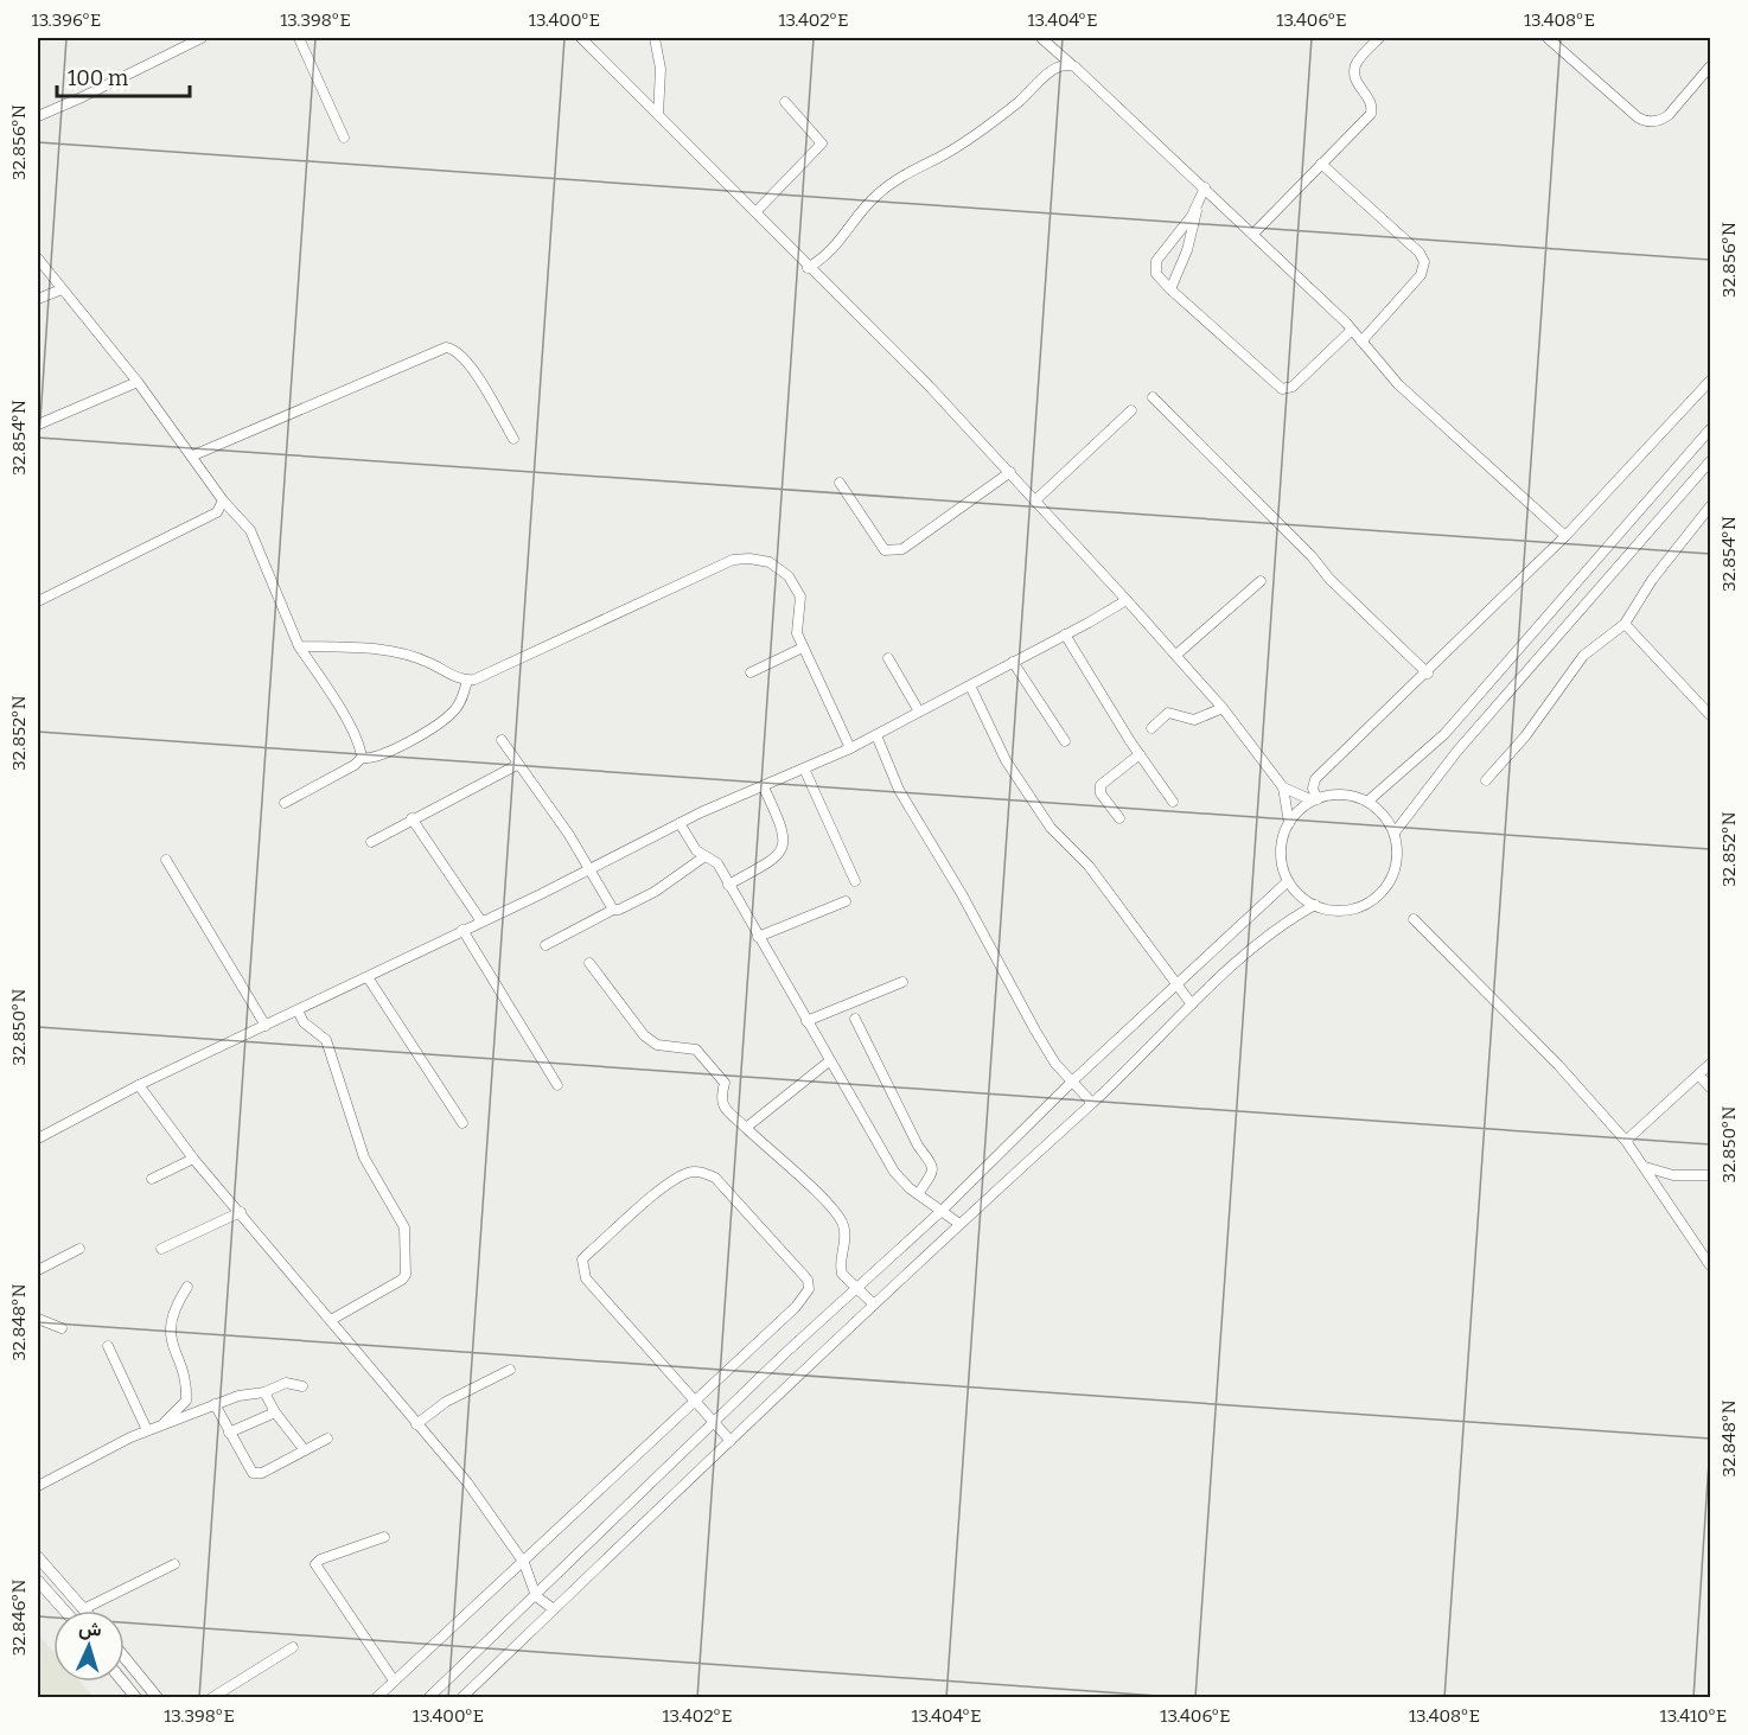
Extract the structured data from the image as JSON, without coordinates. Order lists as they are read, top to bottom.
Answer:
{
  "scale_bar": "100 m",
  "north": "top",
  "coordinates": [
    "13.396°E",
    "13.398°E",
    "13.400°E",
    "13.402°E",
    "13.404°E",
    "13.406°E",
    "13.408°E",
    "32.856°N",
    "32.854°N",
    "32.852°N",
    "32.850°N",
    "32.848°N",
    "32.846°N",
    "13.410°E"
  ]
}
